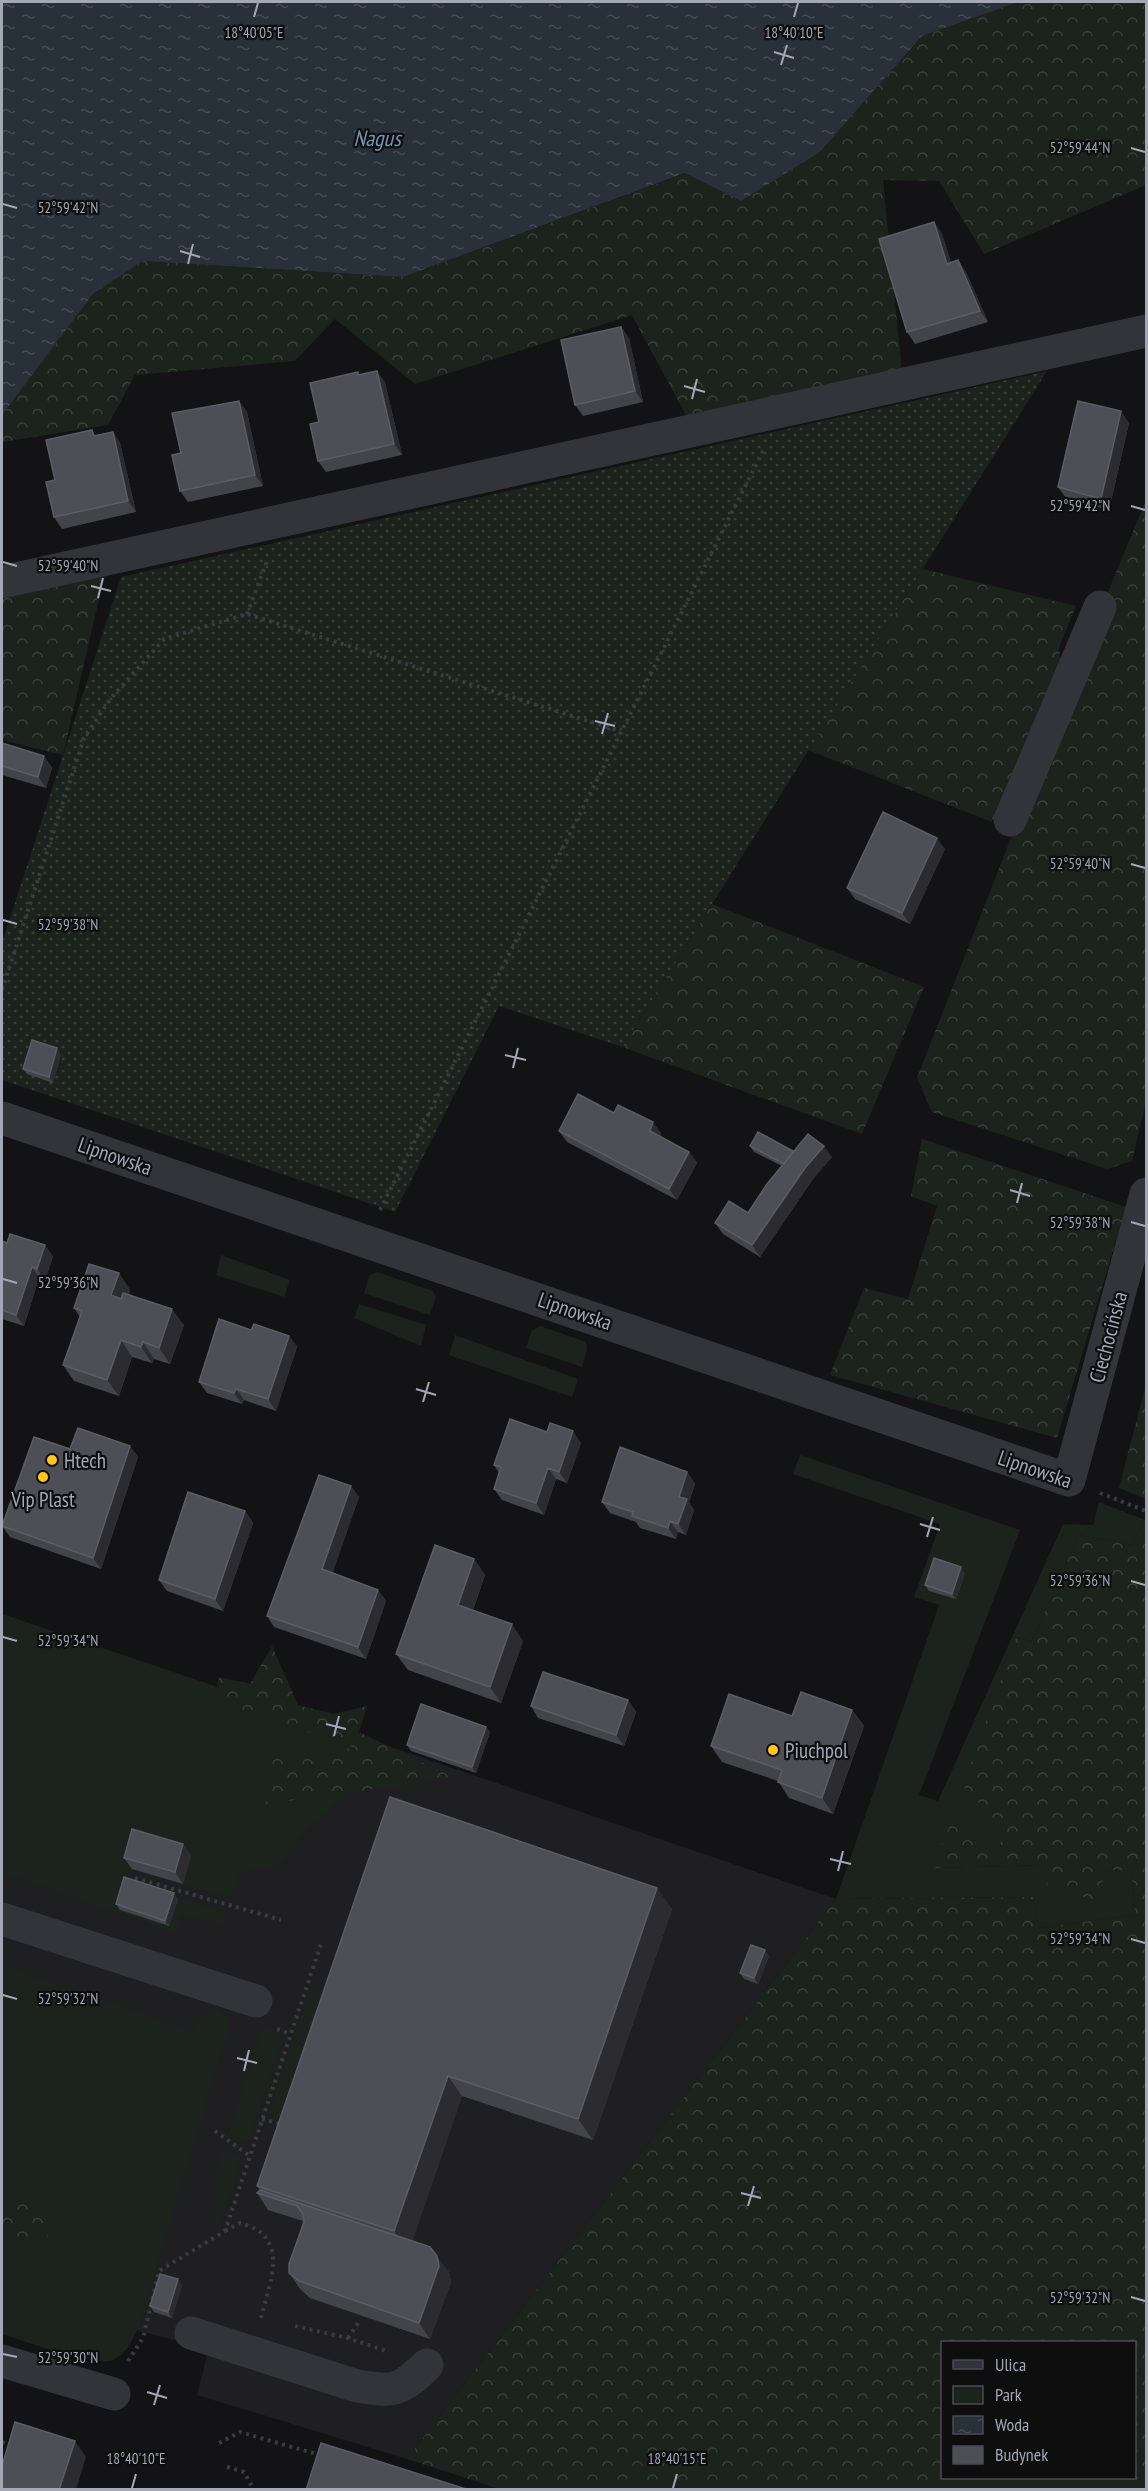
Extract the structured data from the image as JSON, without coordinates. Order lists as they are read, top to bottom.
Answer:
{
  "streets": {
    "street": ["Lipnowska", "Ciechocińska"]
  },
  "crossings": [
    ["Lipnowska", "Ciechocińska"]
  ],
  "water": ["Nagus"],
  "places": ["Htech", "Vip Plast", "Piuchpol"],
  "legend": [
    "Ulica",
    "Park",
    "Woda",
    "Budynek"
  ],
  "coordinates": [
    "18°40'05\"E",
    "18°40'10\"E",
    "52°59'44\"N",
    "52°59'42\"N",
    "52°59'40\"N",
    "52°59'38\"N",
    "52°59'36\"N",
    "52°59'34\"N",
    "52°59'32\"N",
    "52°59'30\"N",
    "18°40'15\"E"
  ]
}
